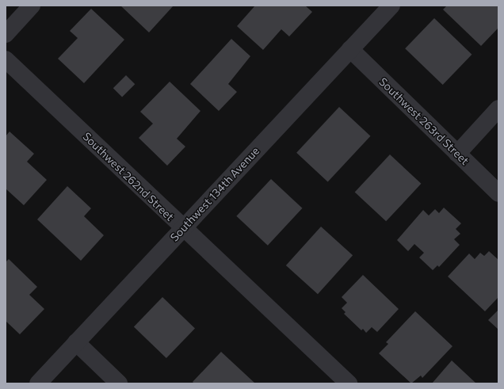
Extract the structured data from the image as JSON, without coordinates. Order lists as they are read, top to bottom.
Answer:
{
  "streets": {
    "street": ["Southwest 263rd Street", "Southwest 262nd Street", "Southwest 134th Avenue"]
  },
  "crossings": [
    ["Southwest 263rd Street", "Southwest 134th Avenue"],
    ["Southwest 262nd Street", "Southwest 134th Avenue"]
  ]
}
